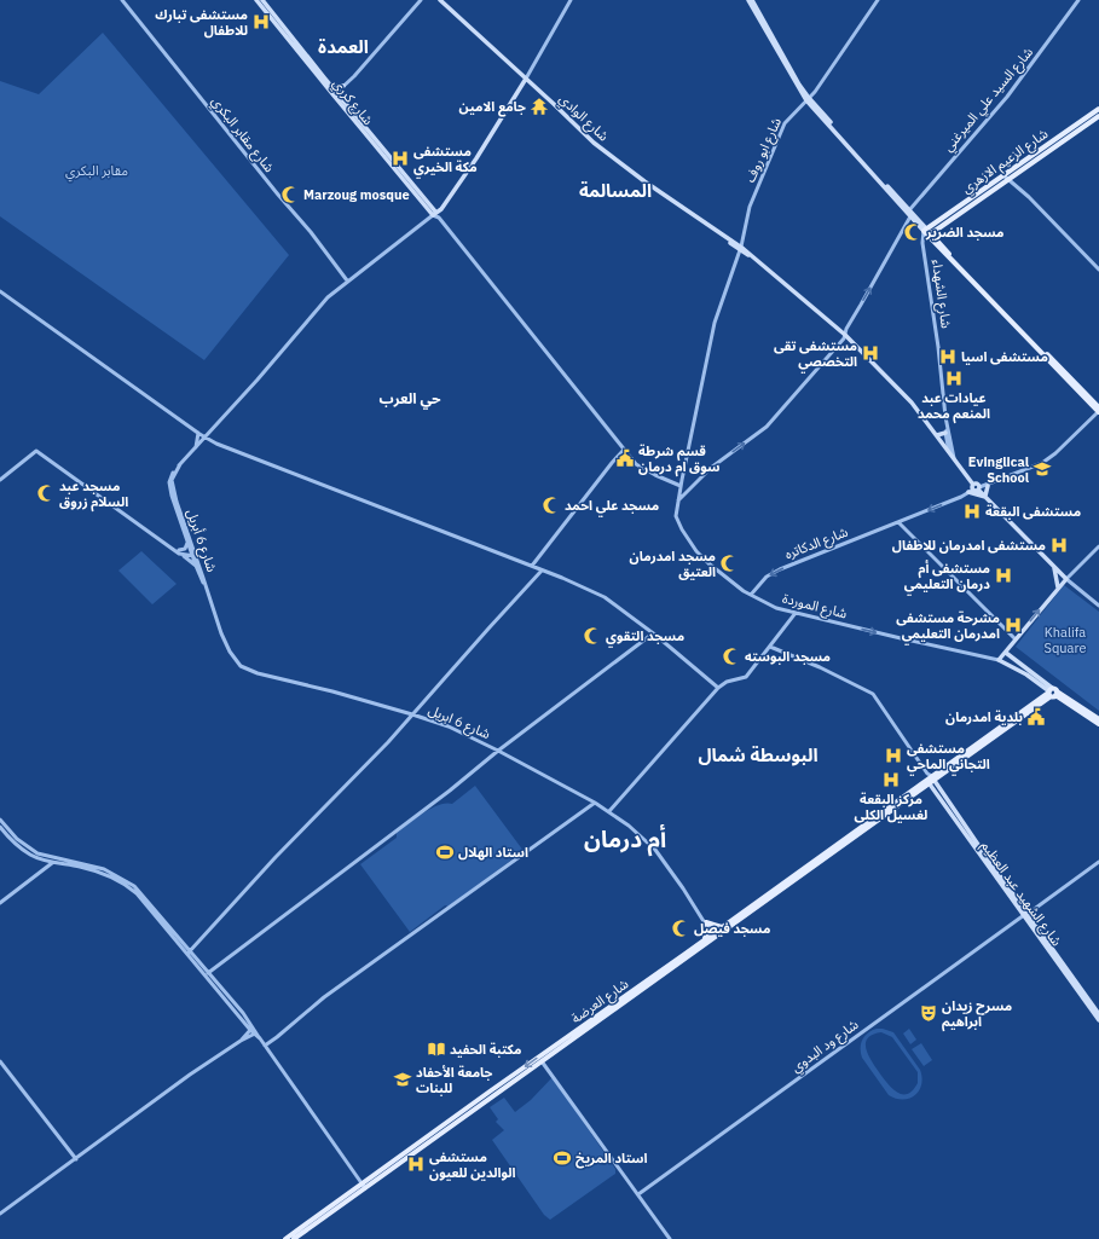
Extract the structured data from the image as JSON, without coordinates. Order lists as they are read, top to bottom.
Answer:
{
  "streets": {
    "main road": [
      "شارع كرري",
      "شارع الوادي",
      "شارع الزعيم الازهري",
      "شارع الشهيد عبد العظيم",
      "شارع العرضة"
    ],
    "street": [
      "شارع السيد علي الميرغني",
      "شارع مقابر البكري",
      "شارع ابو روف",
      "شارع الشهداء",
      "شارع 6 أبريل",
      "شارع الدكاتره",
      "شارع الموردة",
      "شارع 6 ابريل",
      "شارع ود البدوي"
    ]
  },
  "crossings": [
    ["شارع كرري", "شارع 6 أبريل"],
    ["شارع الوادي", "شارع ابو روف"],
    ["شارع مقابر البكري", "شارع 6 أبريل"],
    ["شارع ابو روف", "شارع الموردة"],
    ["شارع الزعيم الازهري", "شارع الشهداء"],
    ["شارع 6 أبريل", "شارع 6 ابريل"],
    ["شارع الدكاتره", "شارع الموردة"],
    ["شارع 6 ابريل", "شارع العرضة"],
    ["شارع الشهيد عبد العظيم", "شارع العرضة"],
    ["شارع الشهيد عبد العظيم", "شارع ود البدوي"]
  ],
  "one_way": ["شارع الدكاتره", "شارع الموردة"],
  "districts": [
    "العمدة",
    "المسالمة",
    "حي العرب",
    "البوسطة شمال",
    "أم درمان"
  ],
  "parks": ["مقابر البكري", "Khalifa Square"],
  "places": {
    "hospital": [
      "مستشفى تبارك للاطفال",
      "مستشفى مكة الخيري",
      "مستشفى تقى التخصصي",
      "مستشفى اسيا",
      "عيادات عبد المنعم محمد",
      "مستشفى البقعة",
      "مستشفى امدرمان للاطفال",
      "مستشفى أم درمان التعليمي",
      "مشرحة مستشفى امدرمان التعليمي",
      "مستشفى التجاني الماحي",
      "مركز البقعة لغسيل الكلى",
      "مستشفى الوالدين للعيون"
    ],
    "temple": ["جامع الامين"],
    "mosque": [
      "Marzoug mosque",
      "مسجد الضرير",
      "مسجد عبد السلام زروق",
      "مسجد علي احمد",
      "مسجد امدرمان العتيق",
      "مسجد التقوي",
      "مسجد البوسته",
      "مسجد فيصل"
    ],
    "public building": ["قسم شرطة سوق ام درمان", "بلدية امدرمان"],
    "school or university": ["Evinglical School", "جامعة الأحفاد للبنات"],
    "sports": ["استاد الهلال", "استاد المريخ"],
    "theatre": ["مسرح زيدان ابراهيم"],
    "library": ["مكتبة الحفيد"]
  }
}
